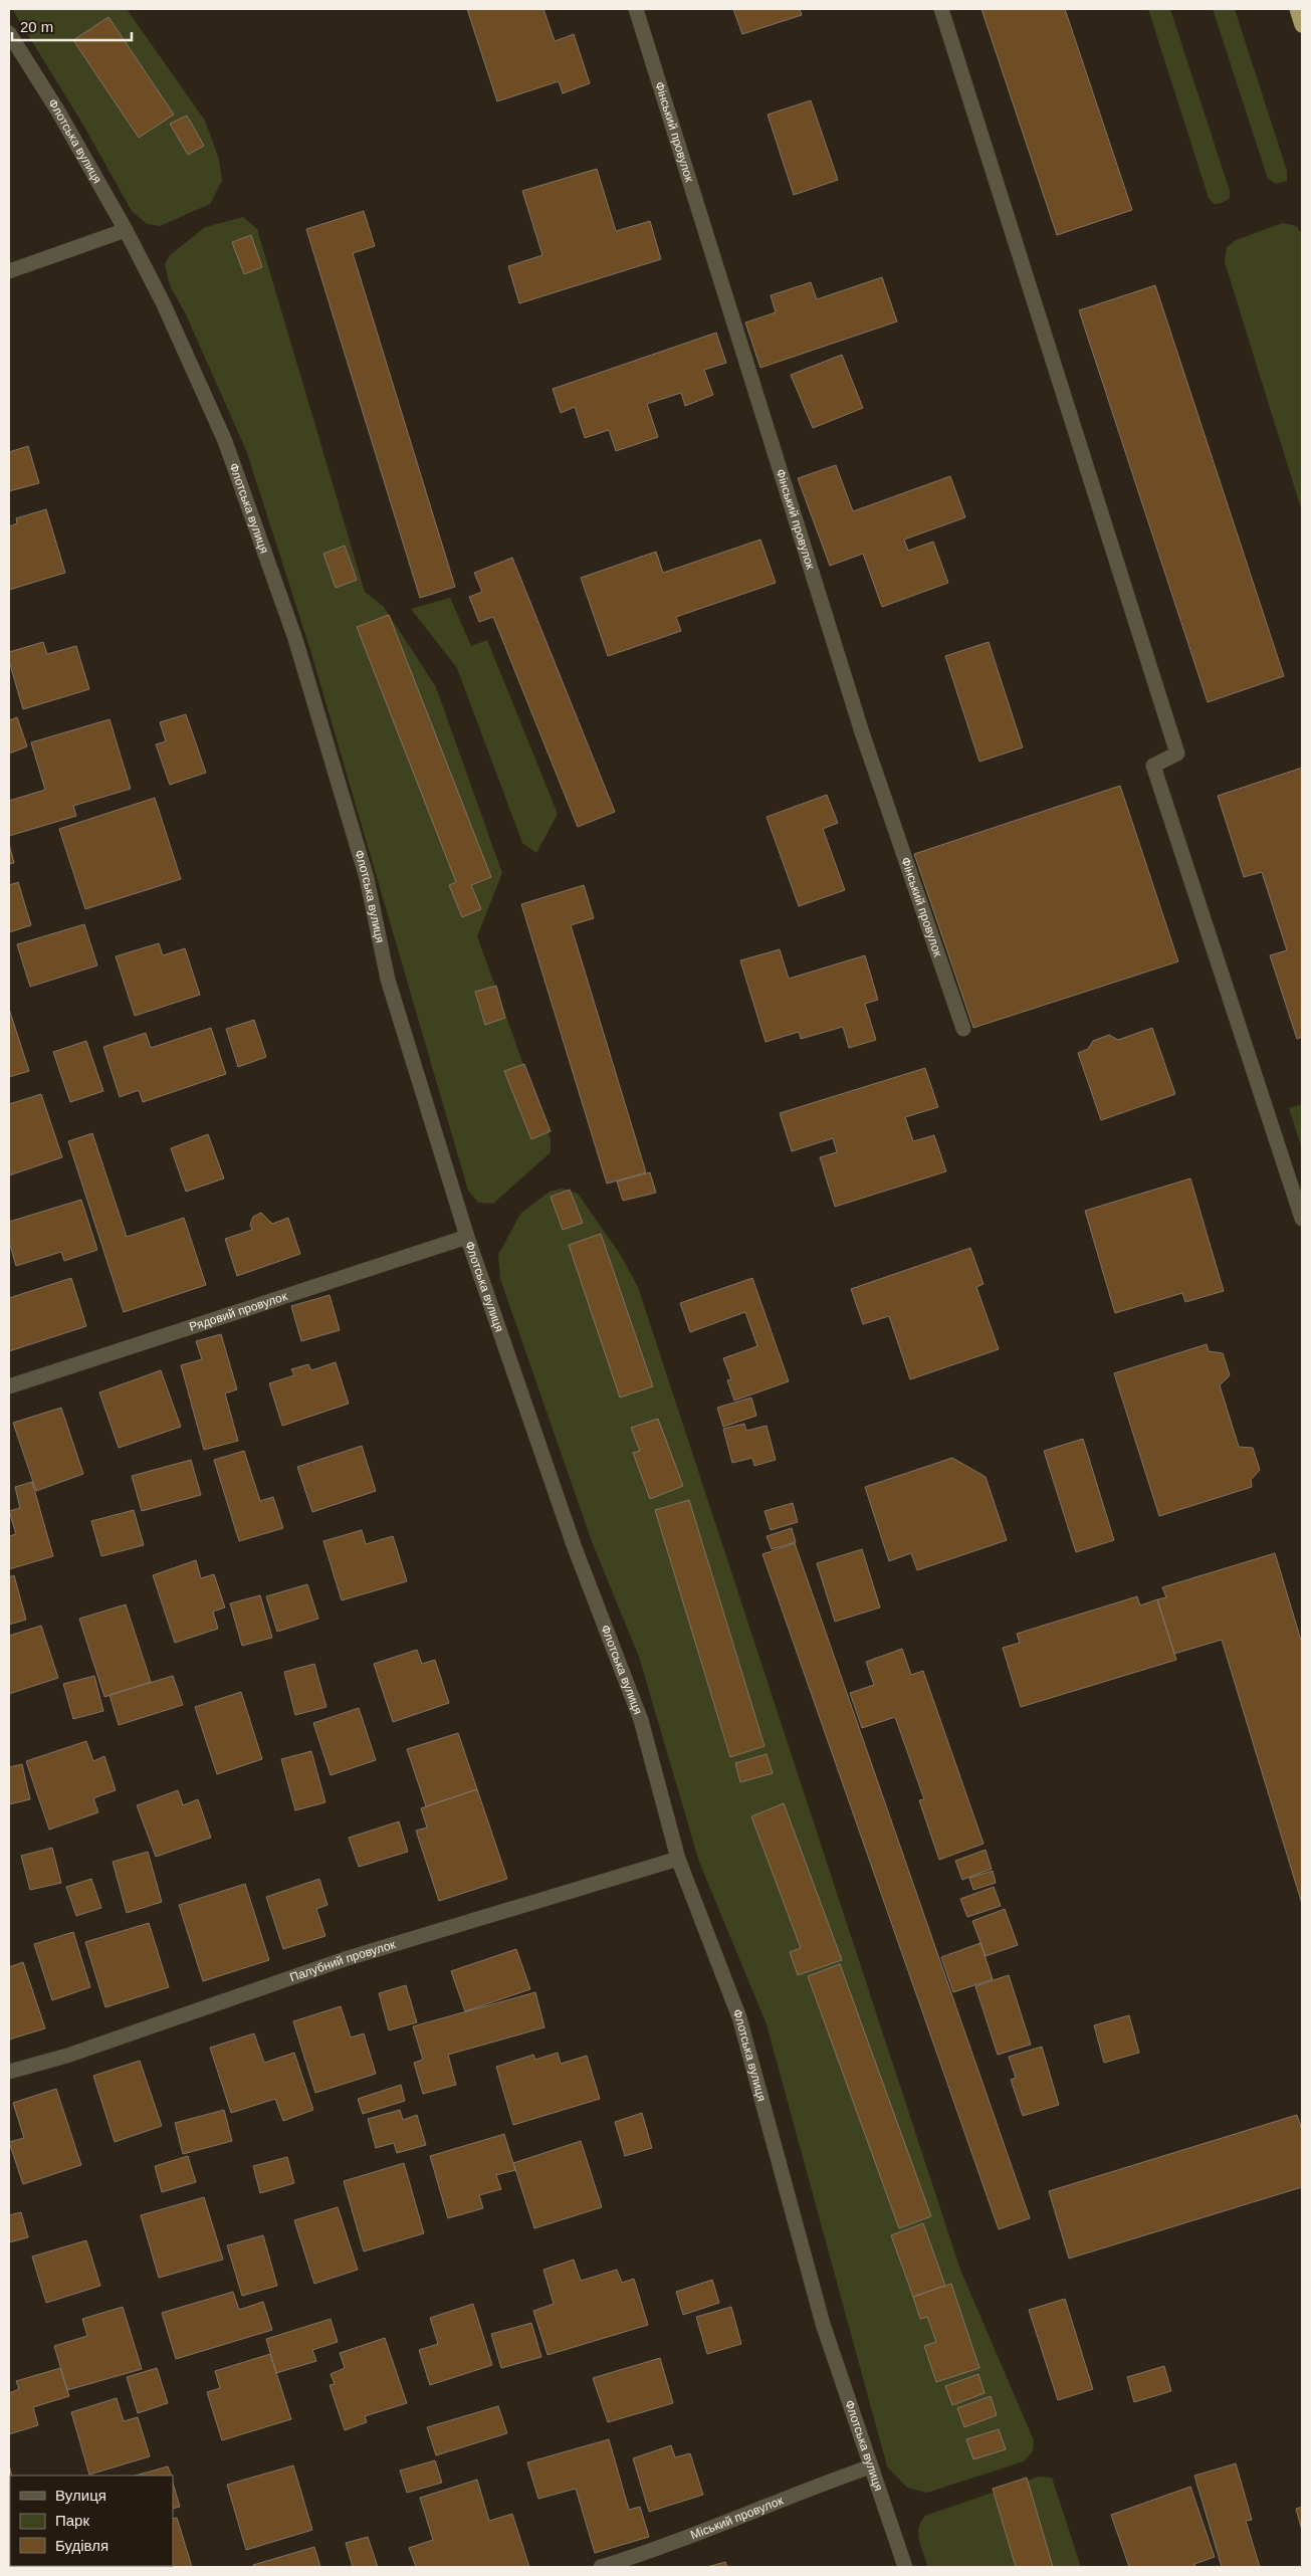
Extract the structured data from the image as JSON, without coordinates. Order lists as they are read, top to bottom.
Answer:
{
  "streets": {
    "street": [
      "Фінський провулок",
      "Флотська вулиця",
      "Рядовий провулок",
      "Палубний провулок",
      "Міський провулок"
    ]
  },
  "crossings": [
    ["Флотська вулиця", "Рядовий провулок"],
    ["Флотська вулиця", "Палубний провулок"],
    ["Флотська вулиця", "Міський провулок"]
  ],
  "legend": ["Вулиця", "Парк", "Будівля"],
  "scale_bar": "20 m"
}
